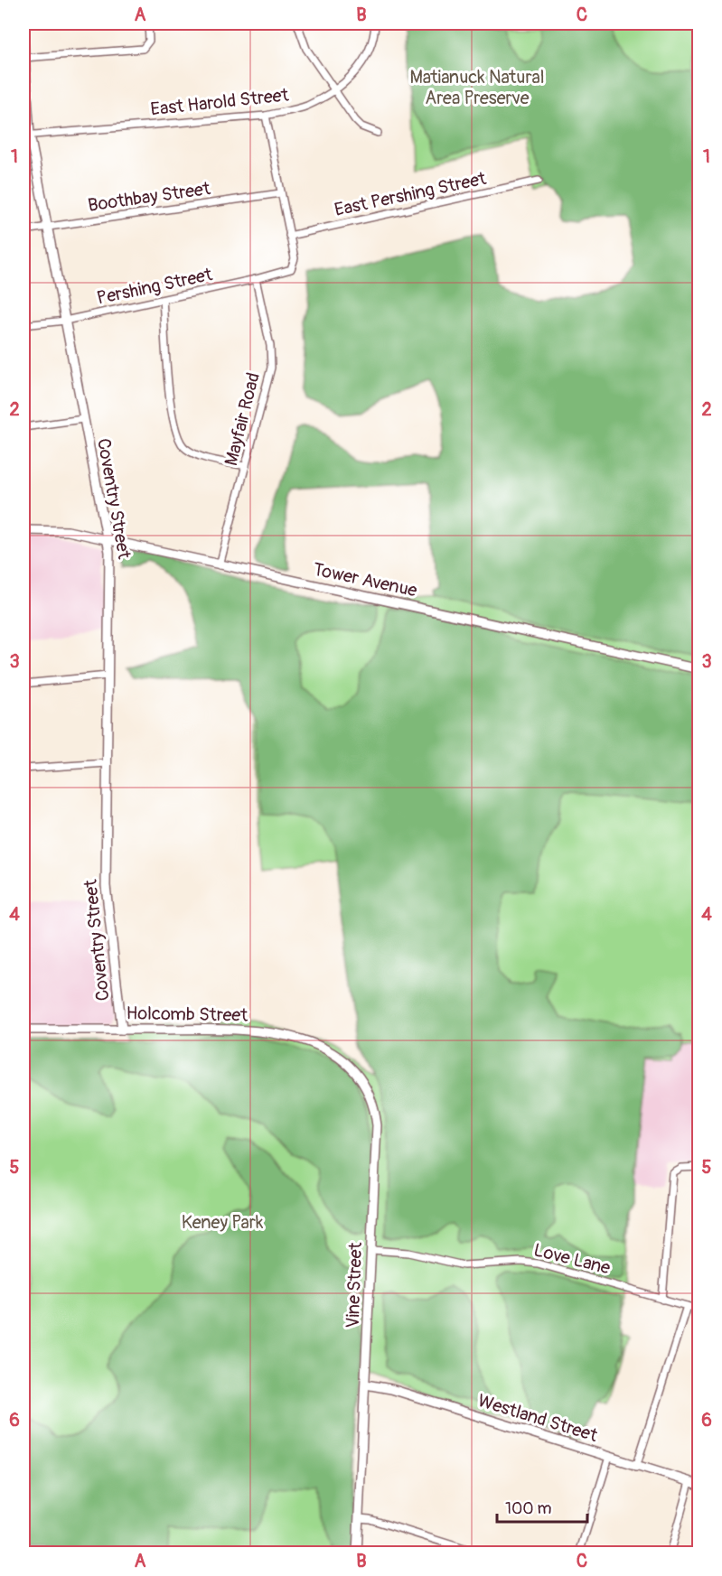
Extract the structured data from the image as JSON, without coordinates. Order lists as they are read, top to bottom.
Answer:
{
  "streets": {
    "street": [
      "East Harold Street",
      "East Pershing Street",
      "Boothbay Street",
      "Pershing Street",
      "Mayfair Road",
      "Coventry Street",
      "Tower Avenue",
      "Holcomb Street",
      "Love Lane",
      "Vine Street",
      "Westland Street"
    ]
  },
  "crossings": [
    ["East Harold Street", "Coventry Street"],
    ["East Pershing Street", "Pershing Street"],
    ["Boothbay Street", "Coventry Street"],
    ["Pershing Street", "Mayfair Road"],
    ["Pershing Street", "Coventry Street"],
    ["Mayfair Road", "Tower Avenue"],
    ["Coventry Street", "Tower Avenue"],
    ["Coventry Street", "Holcomb Street"],
    ["Holcomb Street", "Vine Street"],
    ["Love Lane", "Vine Street"],
    ["Vine Street", "Westland Street"]
  ],
  "parks": ["Matianuck Natural Area Preserve", "Keney Park"],
  "scale_bar": "100 m",
  "grid": {
    "columns": ["A", "B", "C"],
    "rows": [
      "1",
      "2",
      "3",
      "4",
      "5",
      "6"
    ]
  }
}
